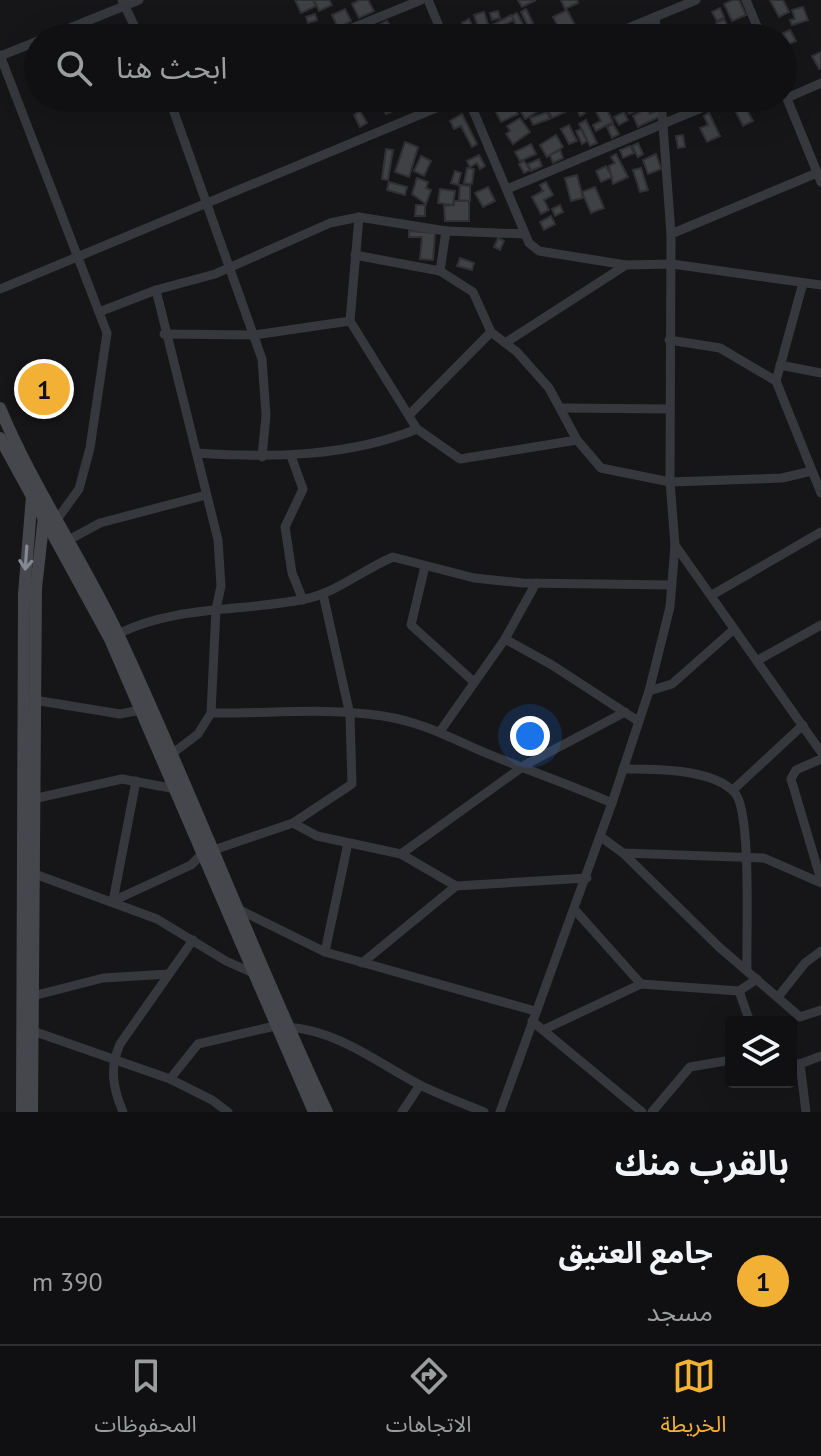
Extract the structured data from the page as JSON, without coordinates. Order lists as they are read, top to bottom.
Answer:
{
  "page": {
    "search": "ابحث هنا",
    "pins": "1",
    "heading": "بالقرب منك",
    "list": [
      {
        "mark": "1",
        "name": "جامع العتيق",
        "note": "مسجد",
        "value": "390 m"
      }
    ],
    "nav": ["الخريطة", "الاتجاهات", "المحفوظات"]
  }
}
